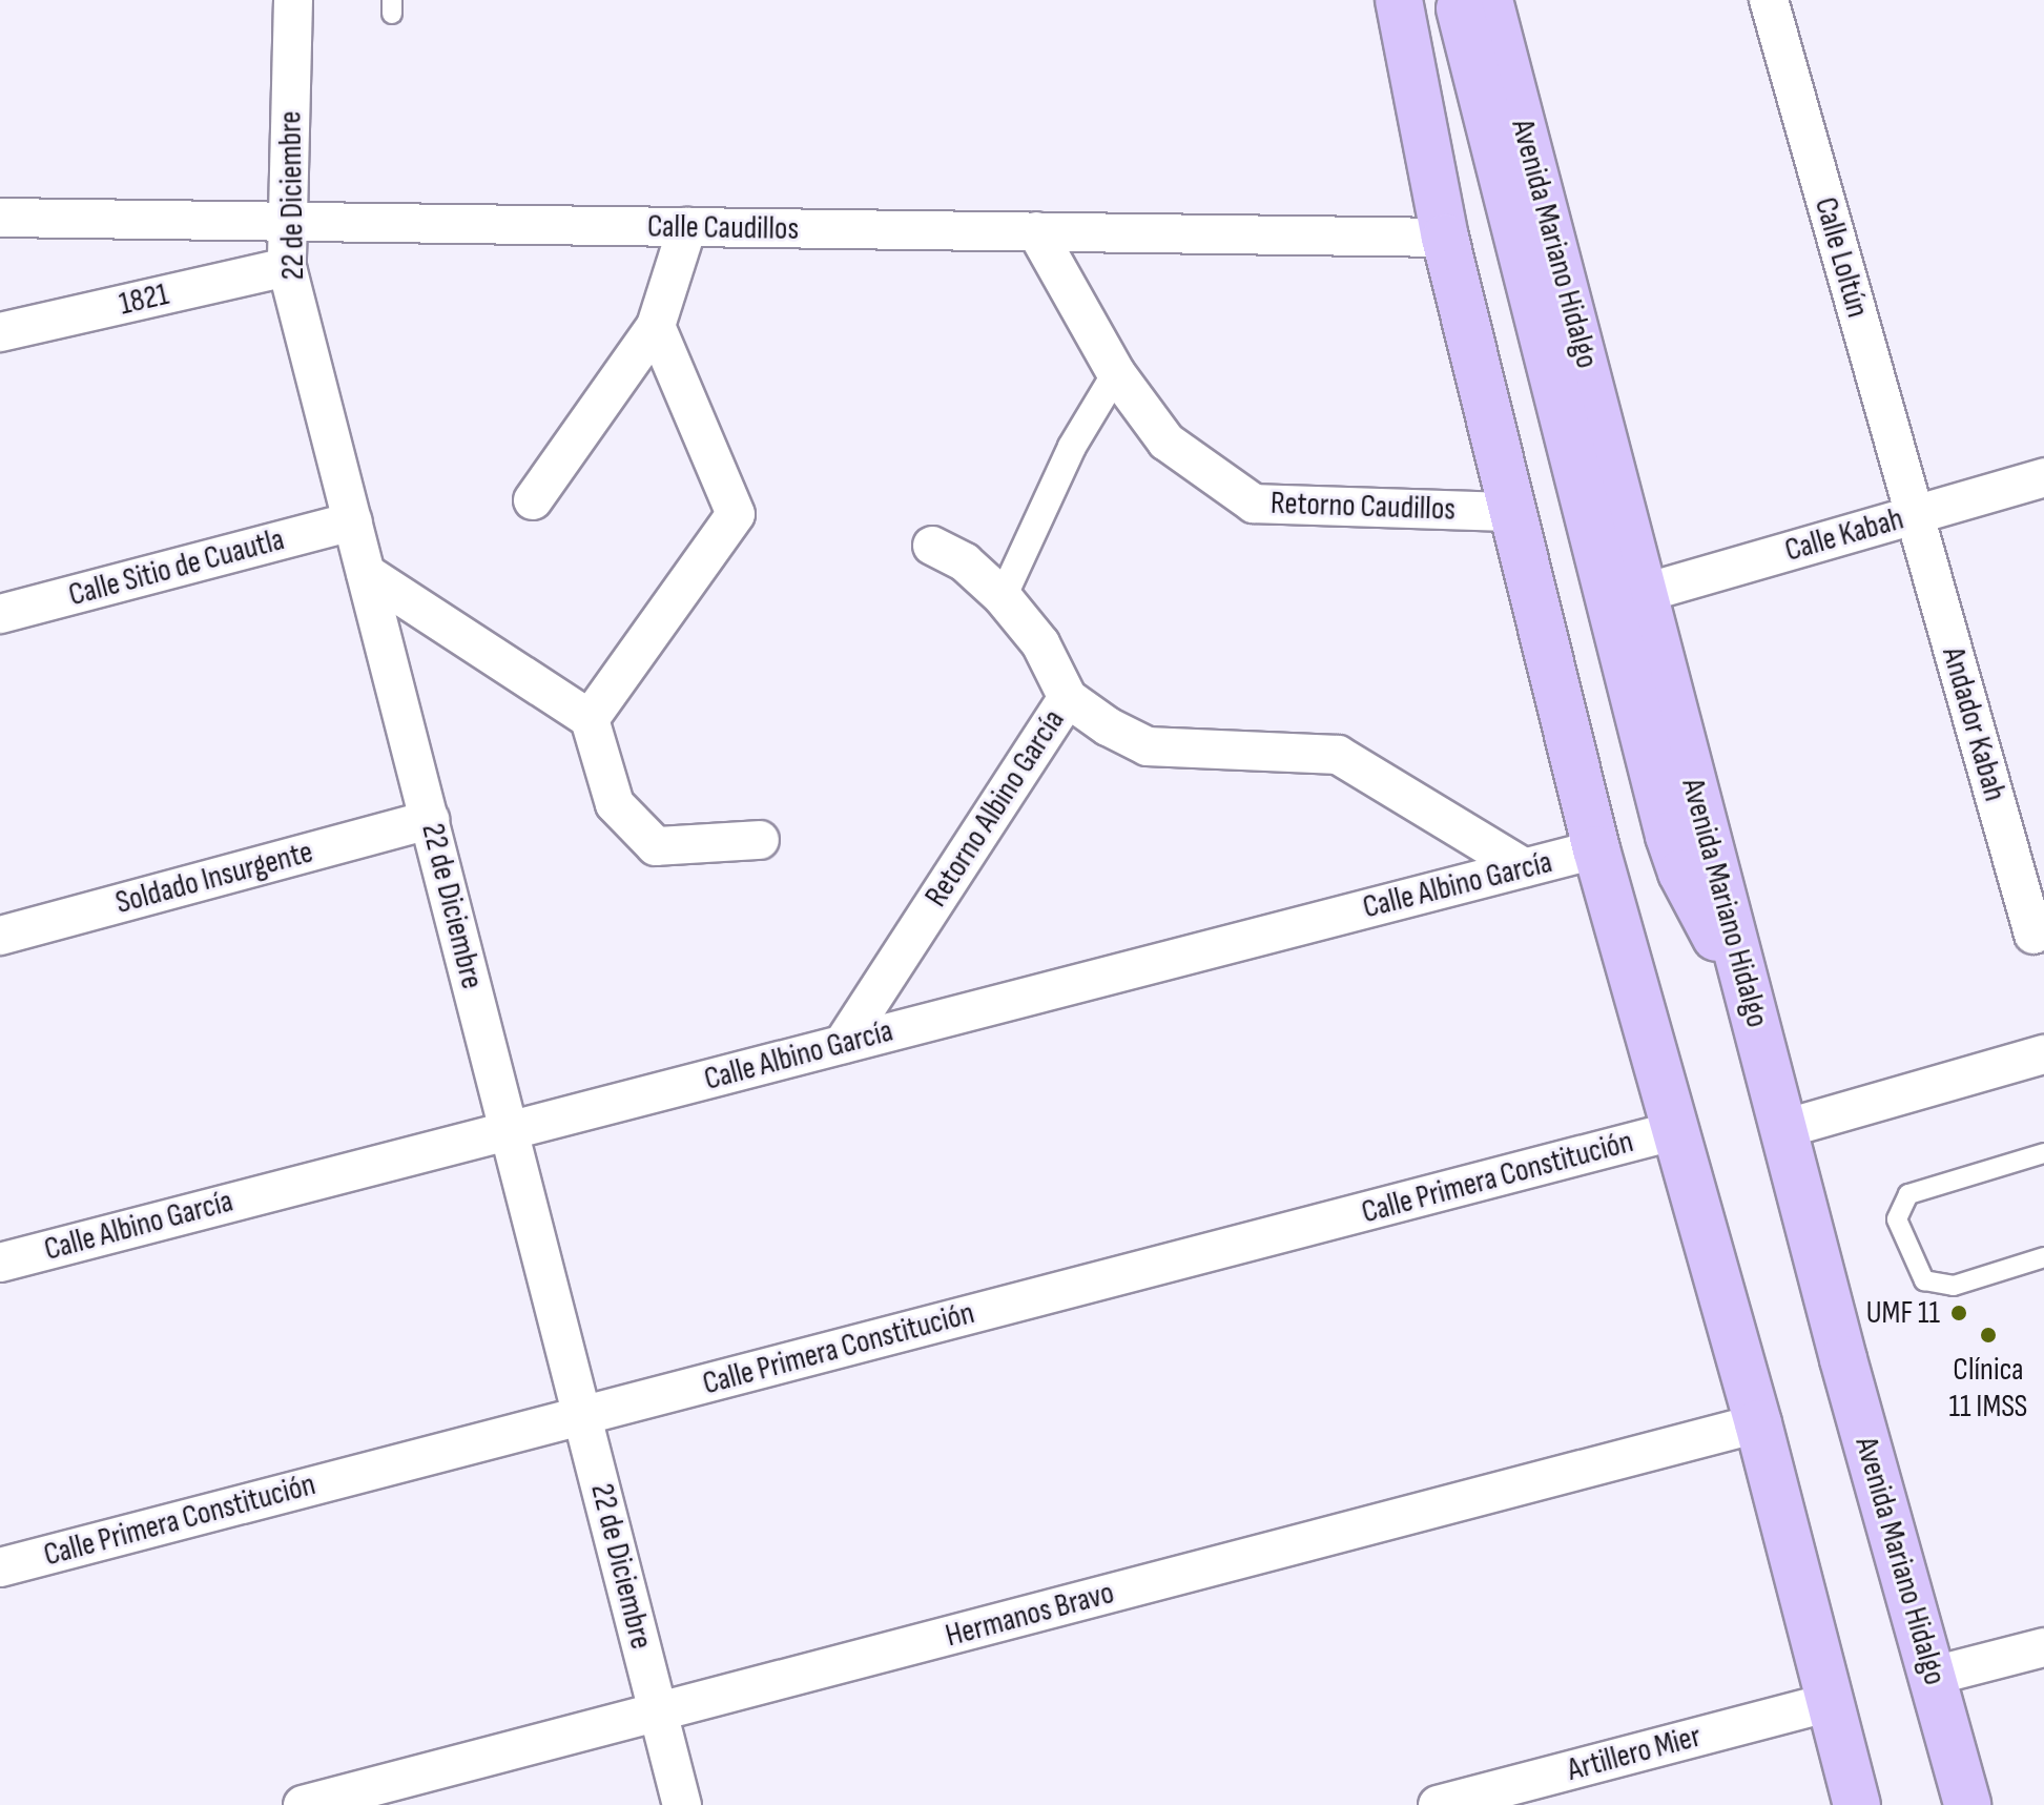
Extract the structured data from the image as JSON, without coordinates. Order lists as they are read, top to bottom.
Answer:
{
  "streets": {
    "main road": ["Avenida Mariano Hidalgo"],
    "street": [
      "22 de Diciembre",
      "Calle Caudillos",
      "Calle Loltún",
      "1821",
      "Retorno Caudillos",
      "Calle Kabah",
      "Calle Sitio de Cuautla",
      "Andador Kabah",
      "Retorno Albino García",
      "Soldado Insurgente",
      "Calle Albino García",
      "Calle Primera Constitución",
      "Hermanos Bravo",
      "Artillero Mier"
    ]
  },
  "crossings": [
    ["22 de Diciembre", "Calle Caudillos"],
    ["22 de Diciembre", "1821"],
    ["22 de Diciembre", "Calle Sitio de Cuautla"],
    ["22 de Diciembre", "Soldado Insurgente"],
    ["22 de Diciembre", "Calle Albino García"],
    ["22 de Diciembre", "Calle Primera Constitución"],
    ["22 de Diciembre", "Hermanos Bravo"],
    ["Calle Caudillos", "Retorno Caudillos"],
    ["Avenida Mariano Hidalgo", "Calle Kabah"],
    ["Calle Loltún", "Calle Kabah"],
    ["Calle Loltún", "Andador Kabah"],
    ["Calle Kabah", "Andador Kabah"],
    ["Retorno Albino García", "Calle Albino García"]
  ],
  "places": ["UMF 11", "Clínica 11 IMSS"]
}
